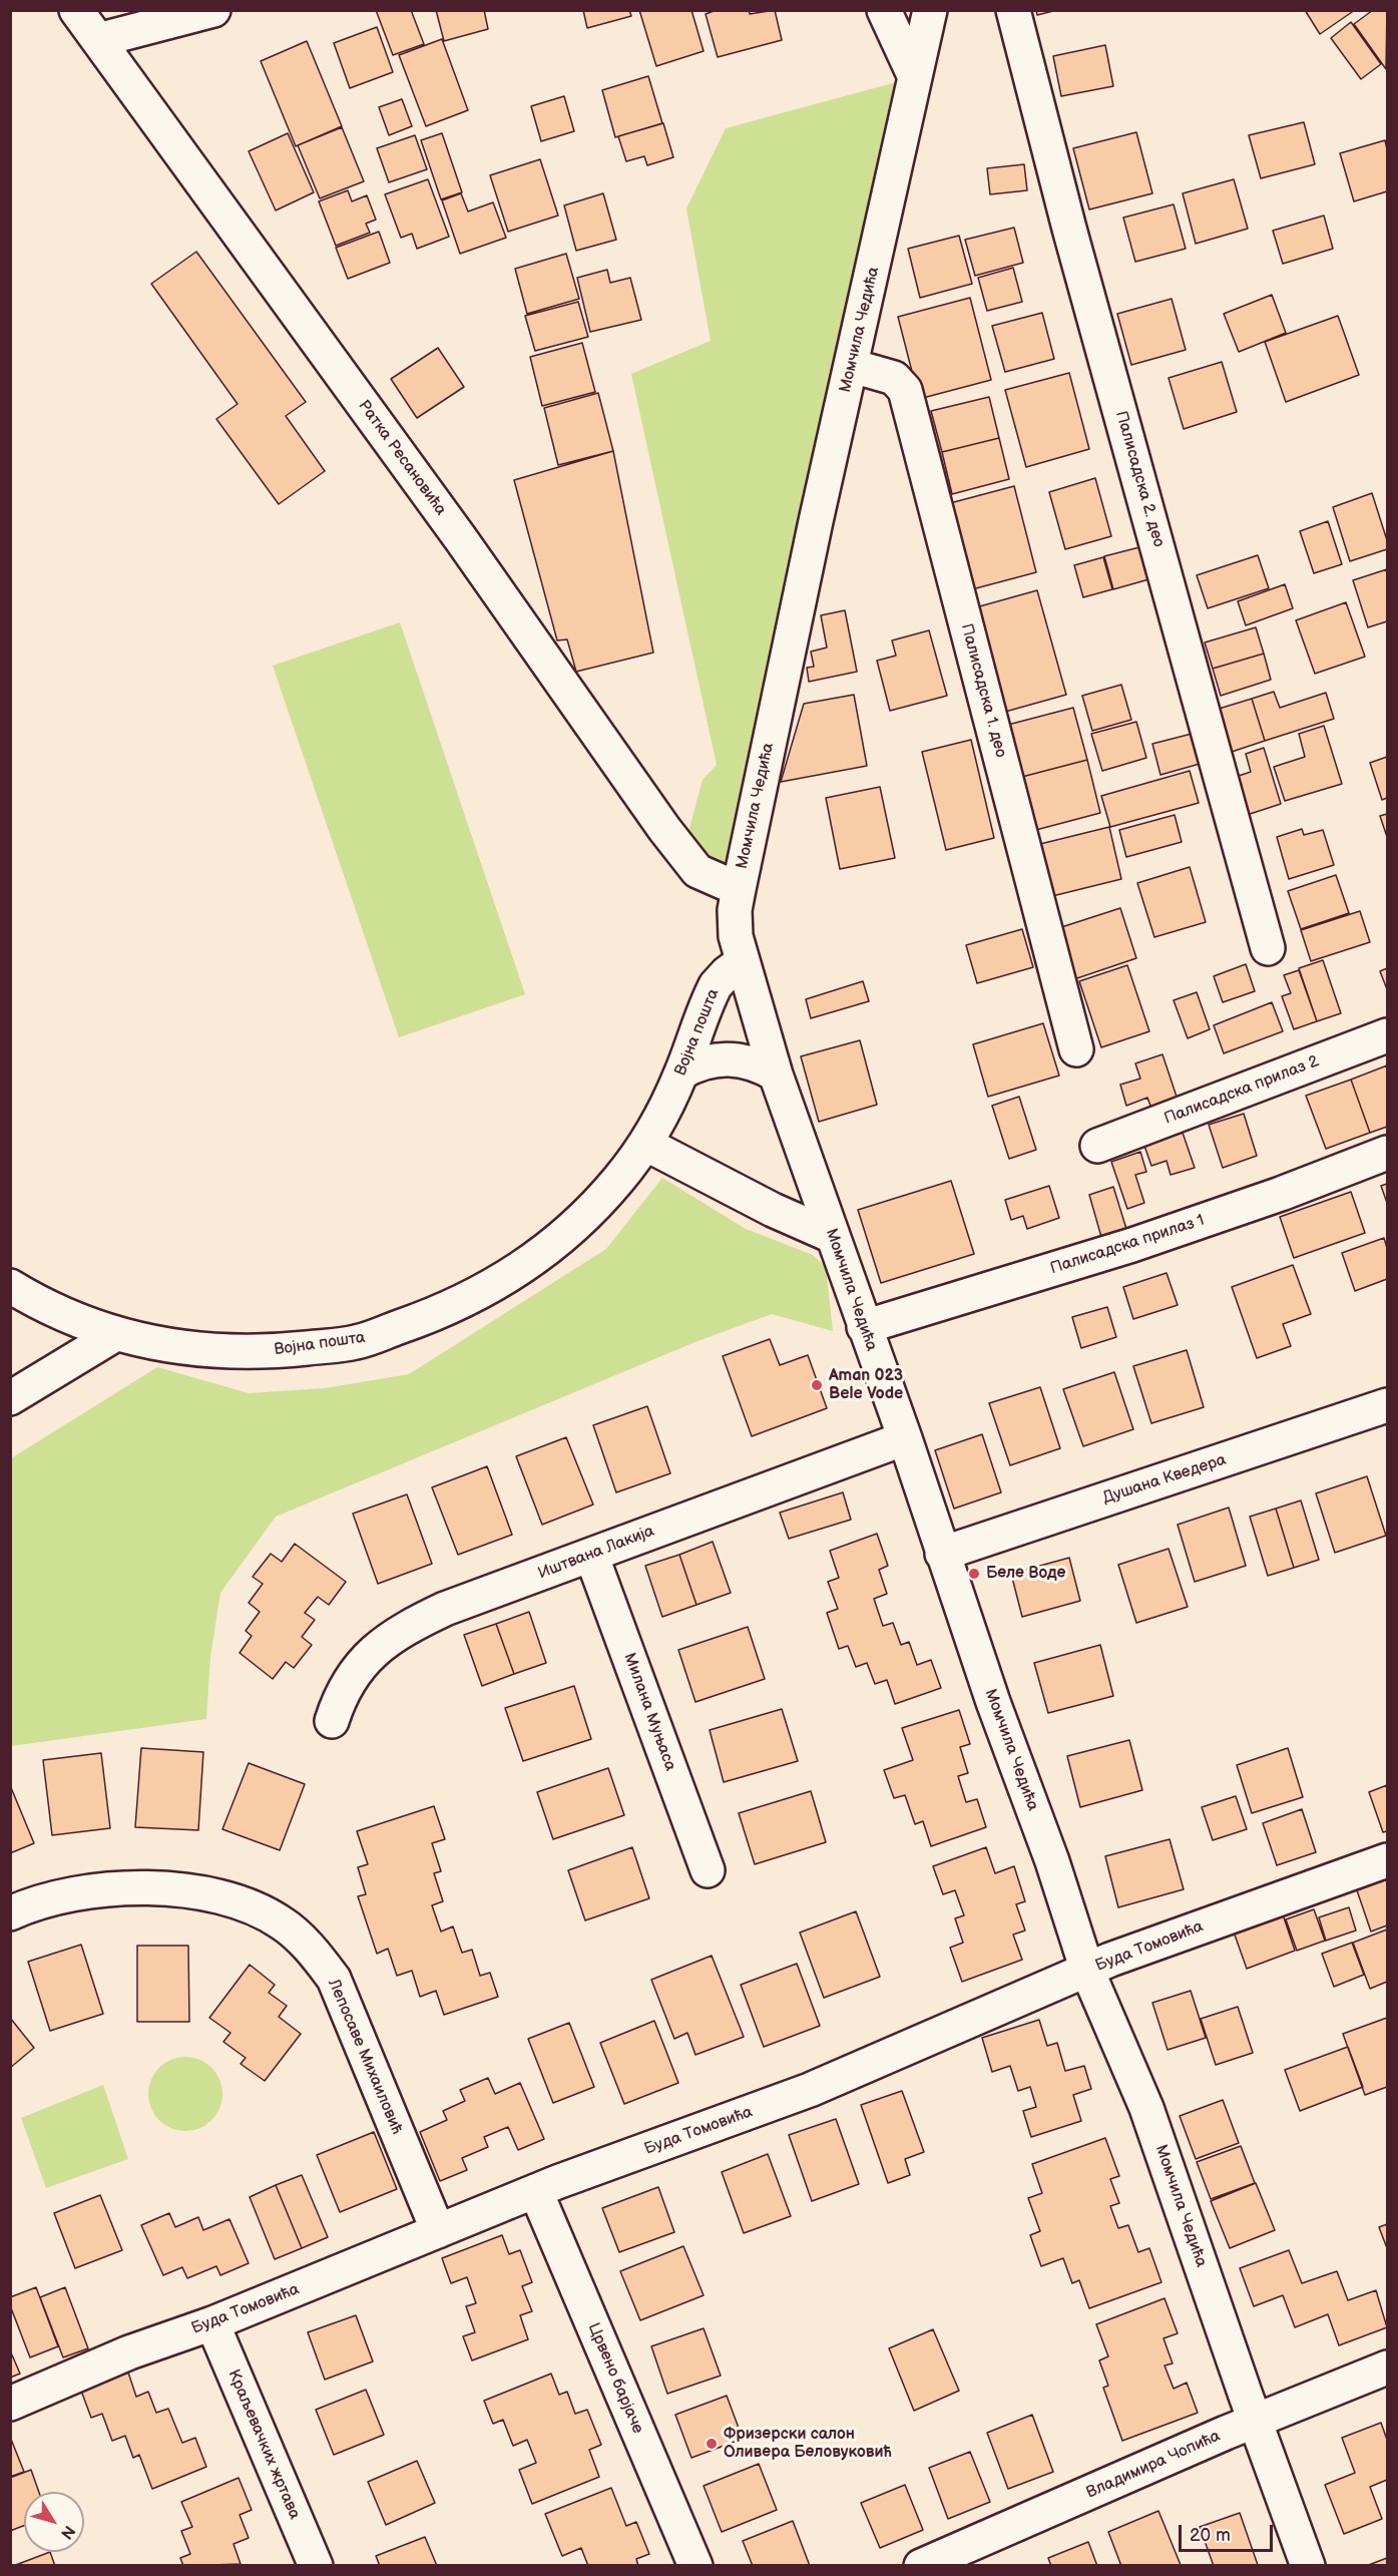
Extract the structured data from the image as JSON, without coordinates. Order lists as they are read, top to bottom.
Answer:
{
  "streets": {
    "street": [
      "Момчила Чедића",
      "Ратка Ресановића",
      "Палисадска 2. део",
      "Палисадска 1. део",
      "Војна пошта",
      "Палисадска прилаз 2",
      "Палисадска прилаз 1",
      "Душана Кведера",
      "Иштвана Лакија",
      "Милана Муњаса",
      "Буда Томовића",
      "Лепосаве Михаиловић",
      "Црвено барјаче",
      "Краљевачких жртава",
      "Владимира Чопића"
    ]
  },
  "crossings": [
    ["Момчила Чедића", "Ратка Ресановића"],
    ["Момчила Чедића", "Палисадска 1. део"],
    ["Момчила Чедића", "Војна пошта"],
    ["Момчила Чедића", "Палисадска прилаз 1"],
    ["Момчила Чедића", "Душана Кведера"],
    ["Момчила Чедића", "Иштвана Лакија"],
    ["Момчила Чедића", "Буда Томовића"],
    ["Момчила Чедића", "Владимира Чопића"],
    ["Иштвана Лакија", "Милана Муњаса"],
    ["Буда Томовића", "Лепосаве Михаиловић"],
    ["Буда Томовића", "Црвено барјаче"],
    ["Буда Томовића", "Краљевачких жртава"]
  ],
  "places": ["Aman 023 Bele Vode", "Беле Воде", "Фризерски салон Оливера Беловуковић"],
  "scale_bar": "20 m",
  "north": "bottom right"
}
